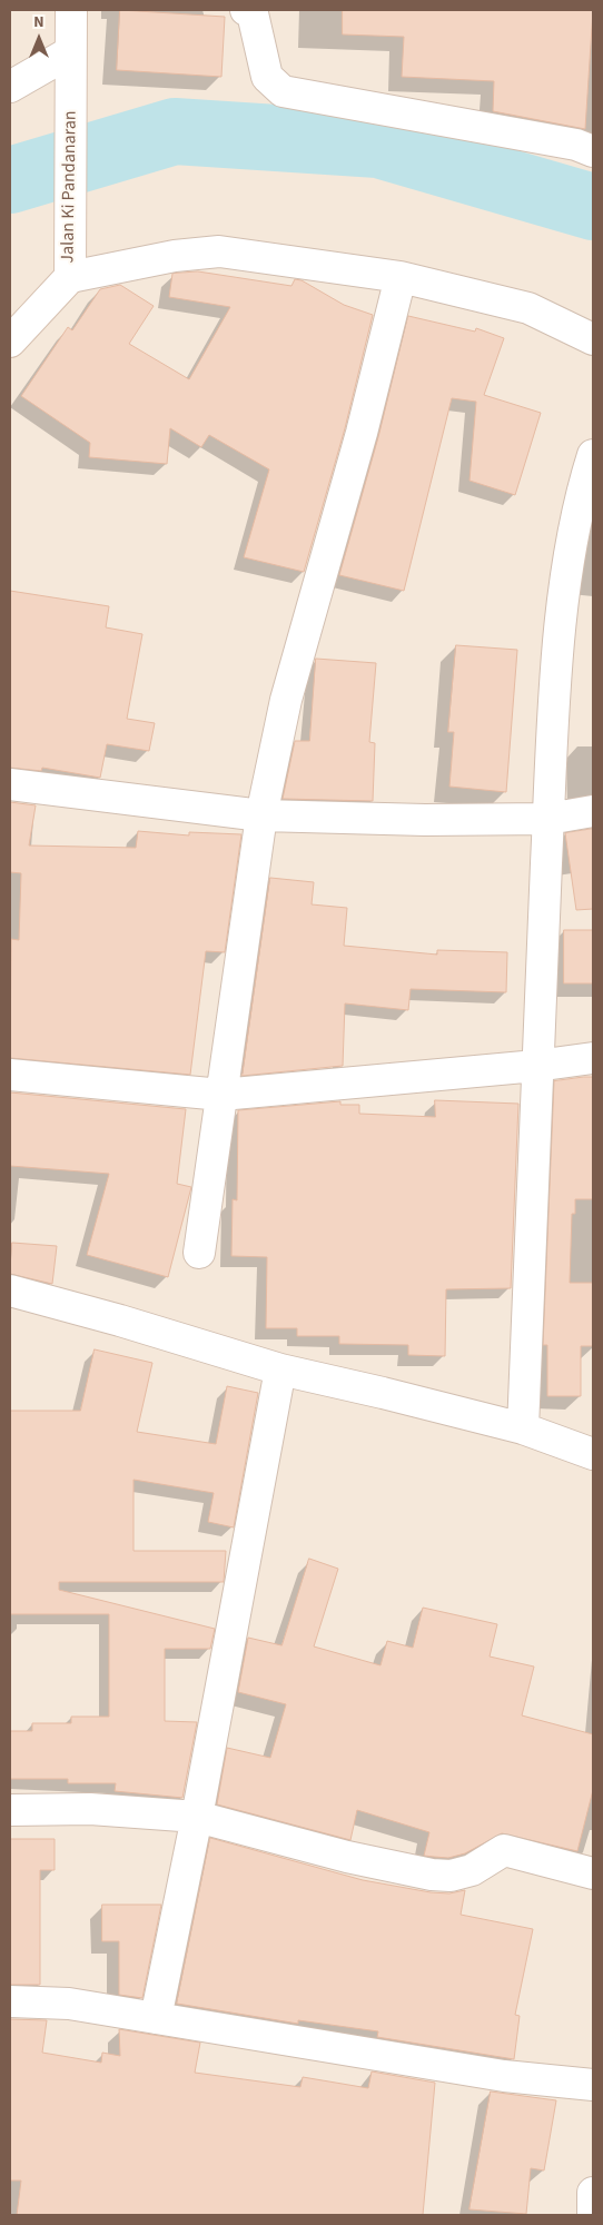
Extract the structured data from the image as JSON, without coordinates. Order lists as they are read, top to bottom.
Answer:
{
  "streets": {
    "street": ["Jalan Ki Pandanaran"]
  },
  "north": "top"
}
